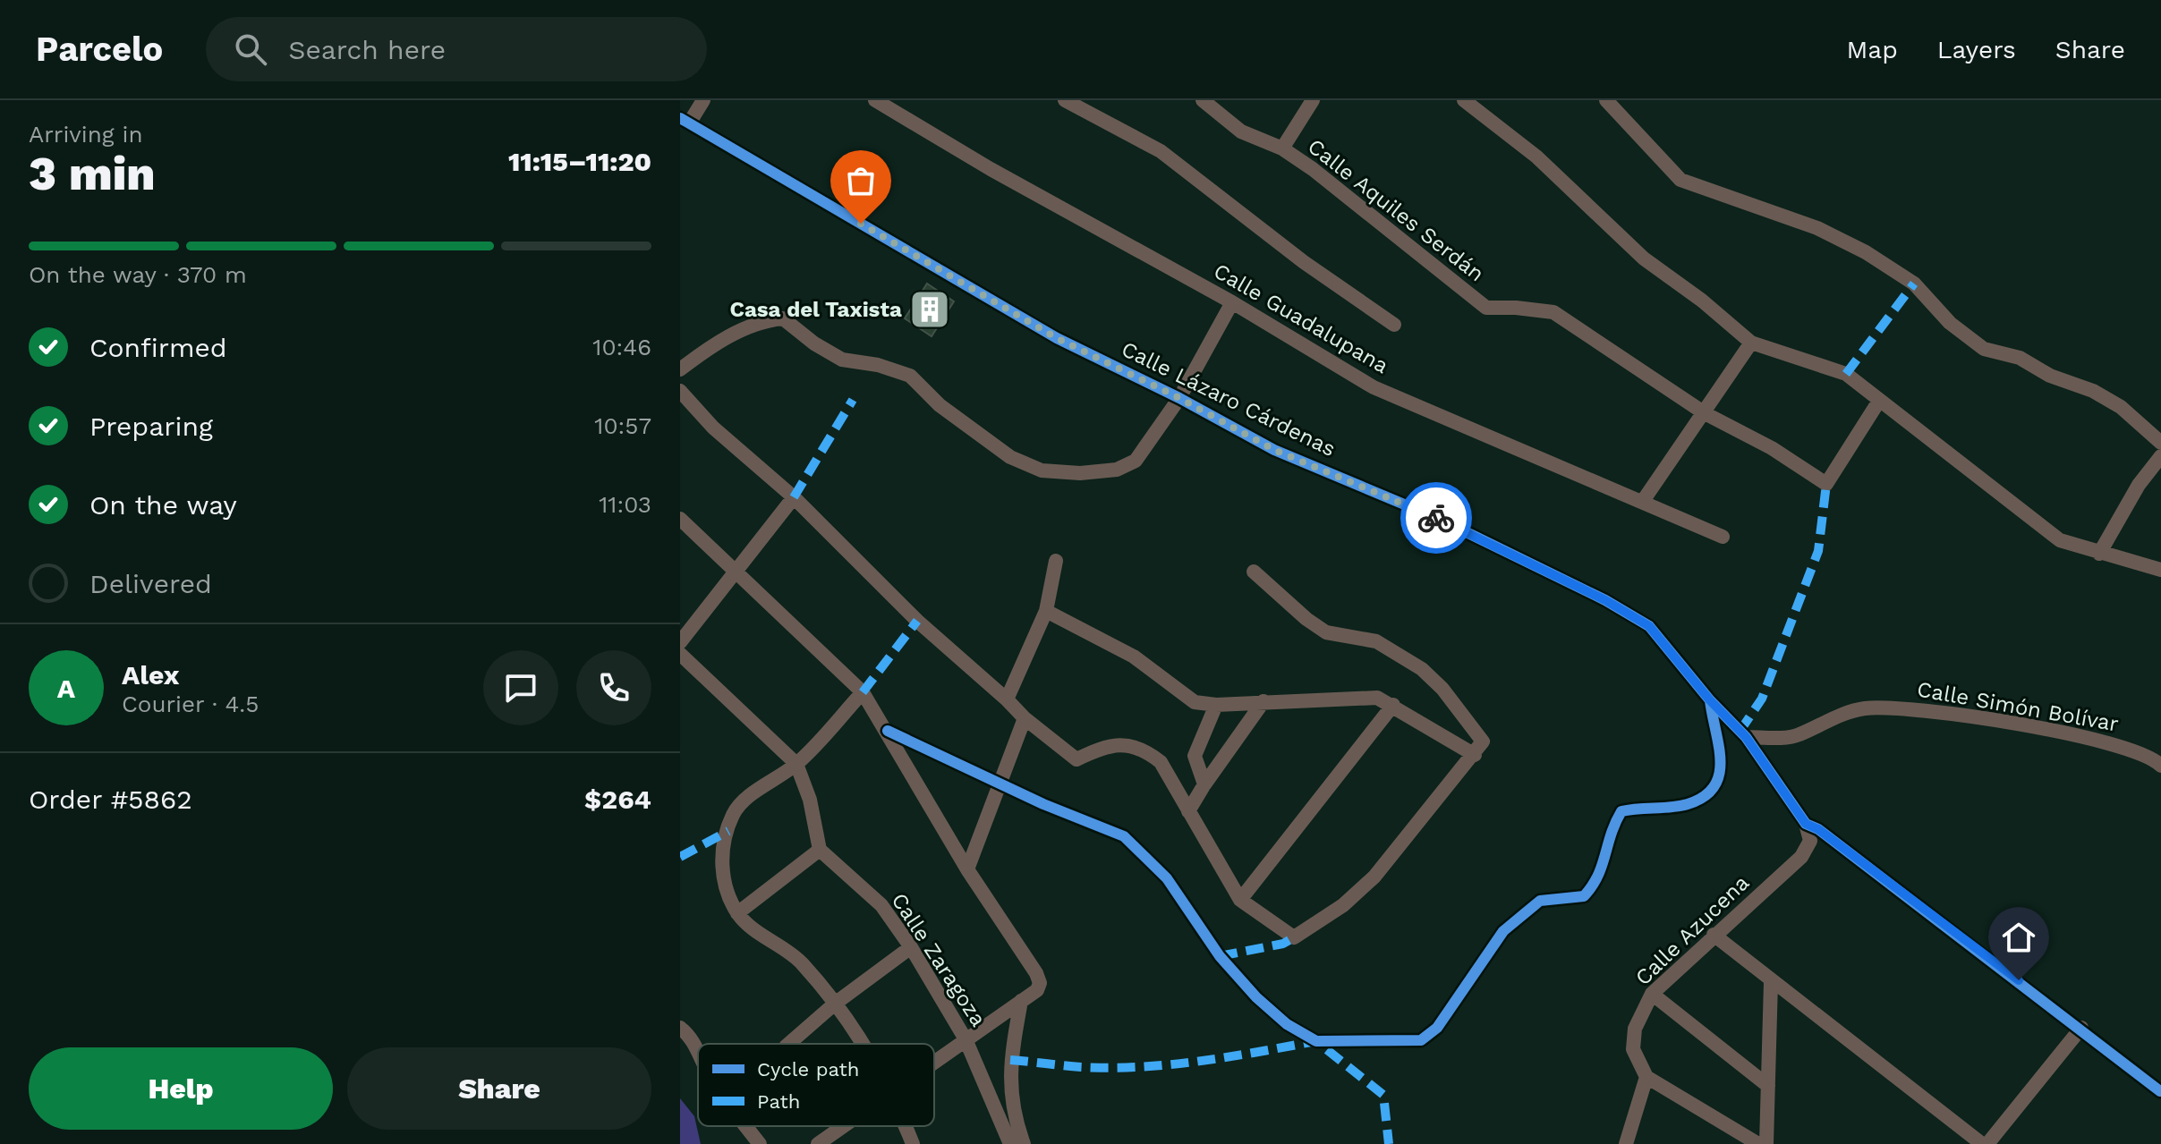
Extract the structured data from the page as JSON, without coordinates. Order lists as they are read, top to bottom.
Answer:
{
  "streets": {
    "street": [
      "Calle Aquiles Serdán",
      "Calle Guadalupana",
      "Calle Lázaro Cárdenas",
      "Calle Simón Bolívar",
      "Calle Azucena",
      "Calle Zaragoza"
    ]
  },
  "crossings": [
    ["Calle Lázaro Cárdenas", "Calle Simón Bolívar"],
    ["Calle Lázaro Cárdenas", "Calle Azucena"]
  ],
  "places": {
    "building": ["Casa del Taxista"]
  },
  "legend": ["Cycle path", "Path"],
  "page": {
    "header": "Parcelo",
    "search": "Search here",
    "nav": ["Map", "Layers", "Share"],
    "heading": ["3 min", "Arriving in", "11:15–11:20"],
    "panel": [
      "Alex",
      "Courier · 4.5",
      "Order #5862",
      "$264"
    ],
    "bar": "On the way · 370 m",
    "list": [
      ["Confirmed", "10:46"],
      ["Preparing", "10:57"],
      ["On the way", "11:03"],
      "Delivered"
    ],
    "round": "A",
    "buttons": ["Help", "Share"]
  }
}
